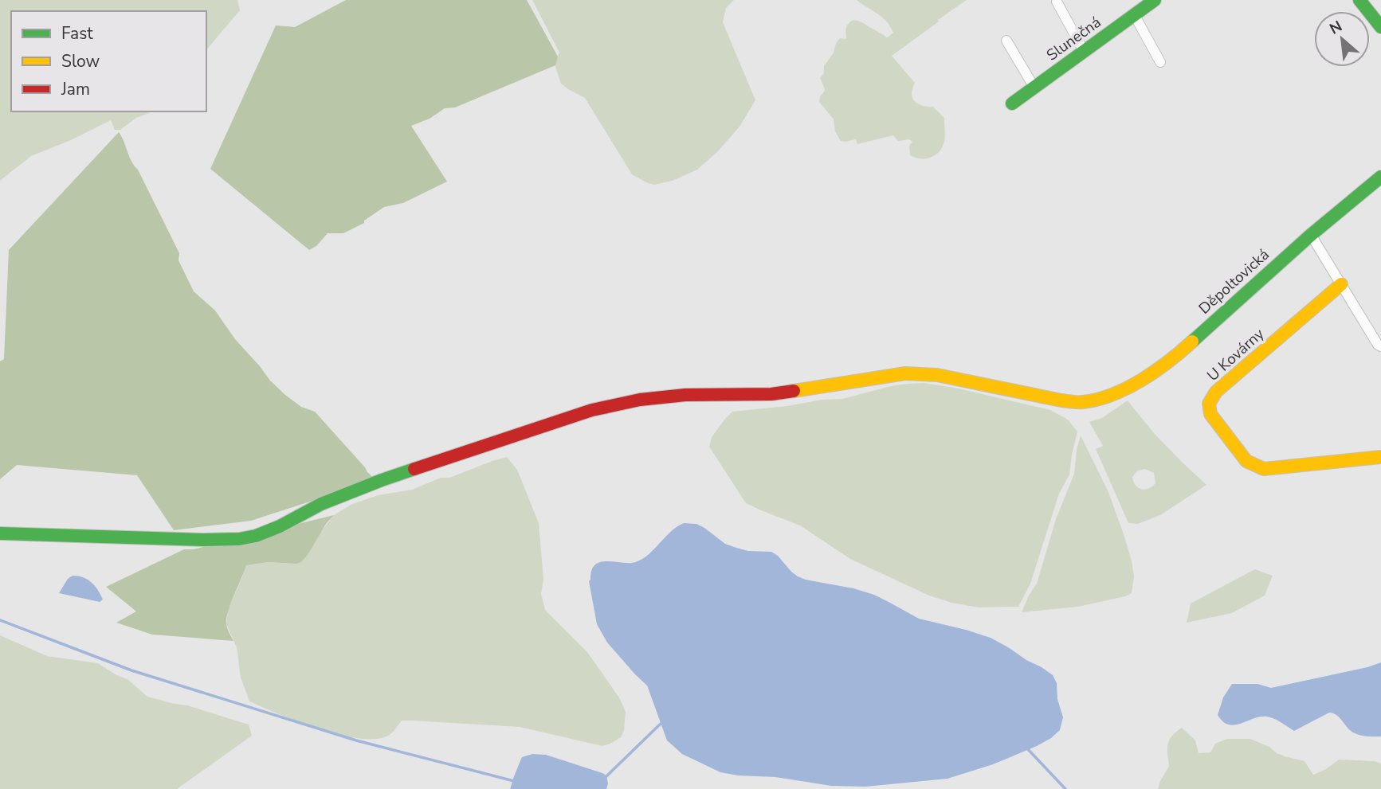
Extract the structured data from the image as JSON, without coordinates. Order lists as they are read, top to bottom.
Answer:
{
  "streets": {
    "street": ["Slunečná", "Děpoltovická", "U Kovárny"]
  },
  "legend": ["Fast", "Slow", "Jam"],
  "north": "top left"
}
